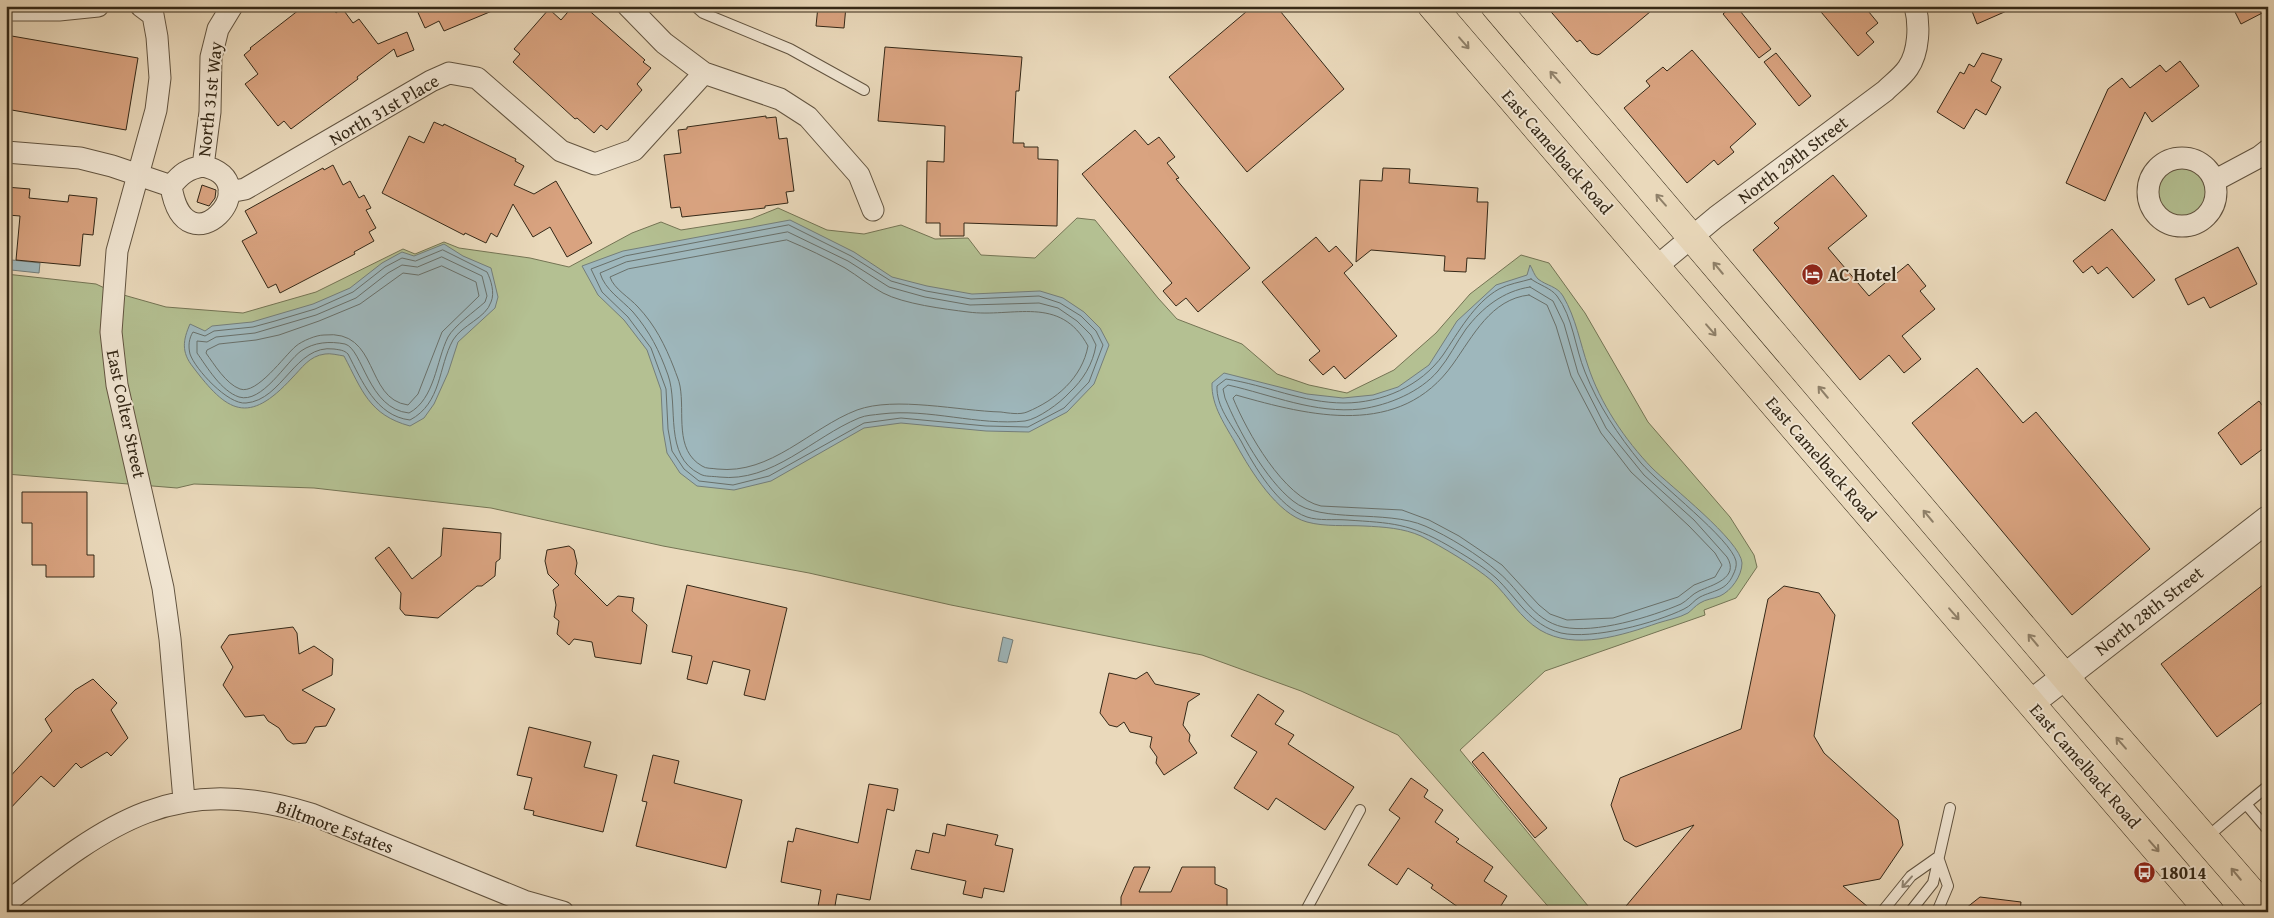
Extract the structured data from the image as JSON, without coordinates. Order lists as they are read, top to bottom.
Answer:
{
  "streets": {
    "main road": ["East Camelback Road"],
    "street": [
      "North 31st Way",
      "North 31st Place",
      "North 29th Street",
      "East Colter Street",
      "North 28th Street",
      "Biltmore Estates"
    ]
  },
  "crossings": [
    ["North 31st Way", "North 31st Place"],
    ["East Camelback Road", "North 29th Street"],
    ["East Camelback Road", "North 28th Street"],
    ["East Colter Street", "Biltmore Estates"]
  ],
  "places": {
    "hotel": ["AC Hotel"],
    "bus stop": ["18014"]
  }
}
